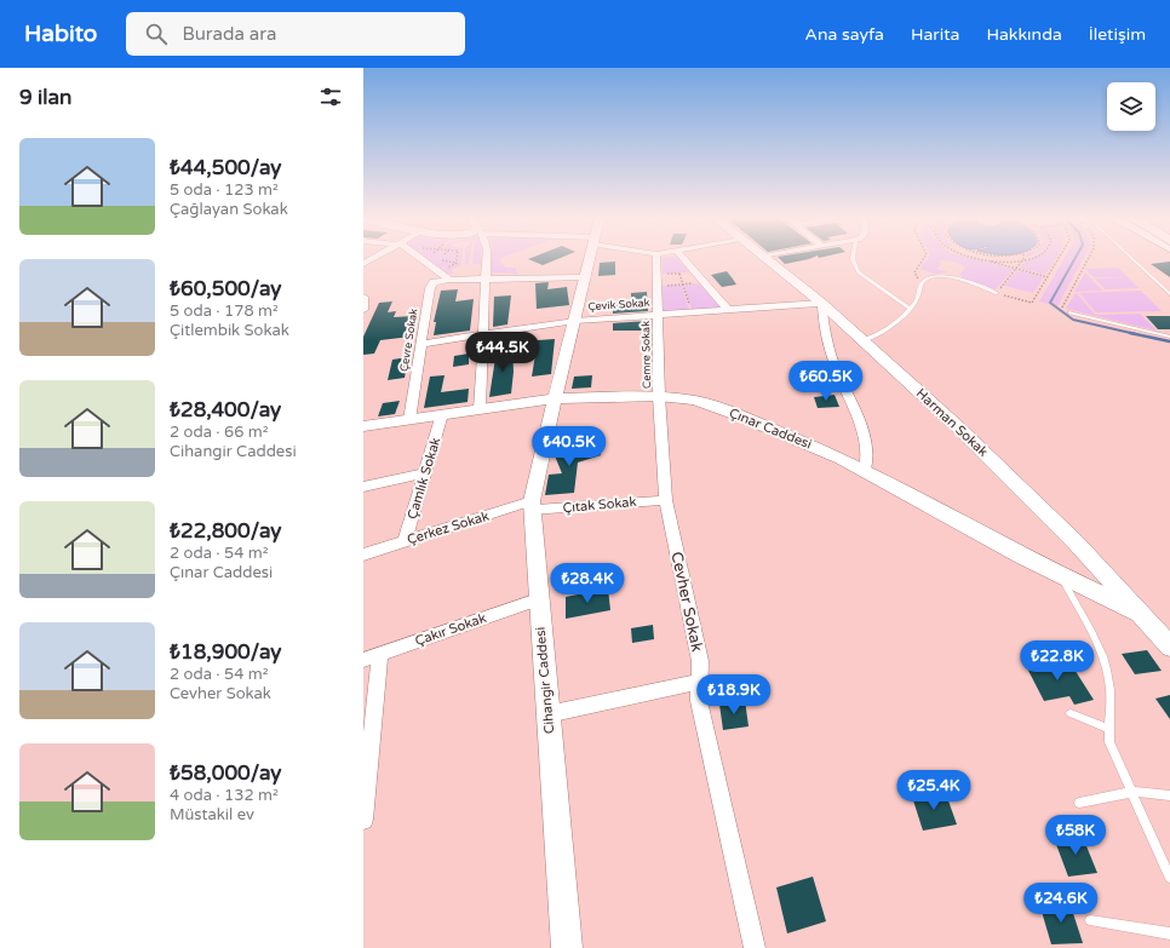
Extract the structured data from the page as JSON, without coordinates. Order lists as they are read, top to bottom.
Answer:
{
  "streets": {
    "street": [
      "Çevik Sokak",
      "Çevre Sokak",
      "Cemre Sokak",
      "Harman Sokak",
      "Çınar Caddesi",
      "Çamlık Sokak",
      "Çıtak Sokak",
      "Çerkez Sokak",
      "Cevher Sokak",
      "Çakır Sokak",
      "Cihangir Caddesi"
    ]
  },
  "crossings": [
    ["Çevik Sokak", "Çevre Sokak"],
    ["Çevik Sokak", "Cemre Sokak"],
    ["Çevik Sokak", "Harman Sokak"],
    ["Çevik Sokak", "Cihangir Caddesi"],
    ["Çevre Sokak", "Çınar Caddesi"],
    ["Cemre Sokak", "Çınar Caddesi"],
    ["Cemre Sokak", "Cevher Sokak"],
    ["Harman Sokak", "Çınar Caddesi"],
    ["Çınar Caddesi", "Çamlık Sokak"],
    ["Çınar Caddesi", "Cevher Sokak"],
    ["Çınar Caddesi", "Cihangir Caddesi"],
    ["Çamlık Sokak", "Çerkez Sokak"],
    ["Çıtak Sokak", "Çerkez Sokak"],
    ["Çıtak Sokak", "Cevher Sokak"],
    ["Çıtak Sokak", "Cihangir Caddesi"],
    ["Çerkez Sokak", "Cihangir Caddesi"],
    ["Çakır Sokak", "Cihangir Caddesi"]
  ],
  "page": {
    "header": "Habito",
    "search": "Burada ara",
    "nav": [
      "Ana sayfa",
      "Harita",
      "Hakkında",
      "İletişim"
    ],
    "heading": "9 ilan",
    "list": [
      {
        "name": "₺44,500/ay",
        "note": "5 oda · 123 m² · Çağlayan Sokak"
      },
      {
        "name": "₺60,500/ay",
        "note": "5 oda · 178 m² · Çitlembik Sokak"
      },
      {
        "name": "₺28,400/ay",
        "note": "2 oda · 66 m² · Cihangir Caddesi"
      },
      {
        "name": "₺22,800/ay",
        "note": "2 oda · 54 m² · Çınar Caddesi"
      },
      {
        "name": "₺18,900/ay",
        "note": "2 oda · 54 m² · Cevher Sokak"
      },
      {
        "name": "₺58,000/ay",
        "note": "4 oda · 132 m² · Müstakil ev"
      }
    ],
    "price": [
      "₺44.5K",
      "₺60.5K",
      "₺40.5K",
      "₺28.4K",
      "₺22.8K",
      "₺18.9K",
      "₺25.4K",
      "₺58K",
      "₺24.6K"
    ]
  }
}
